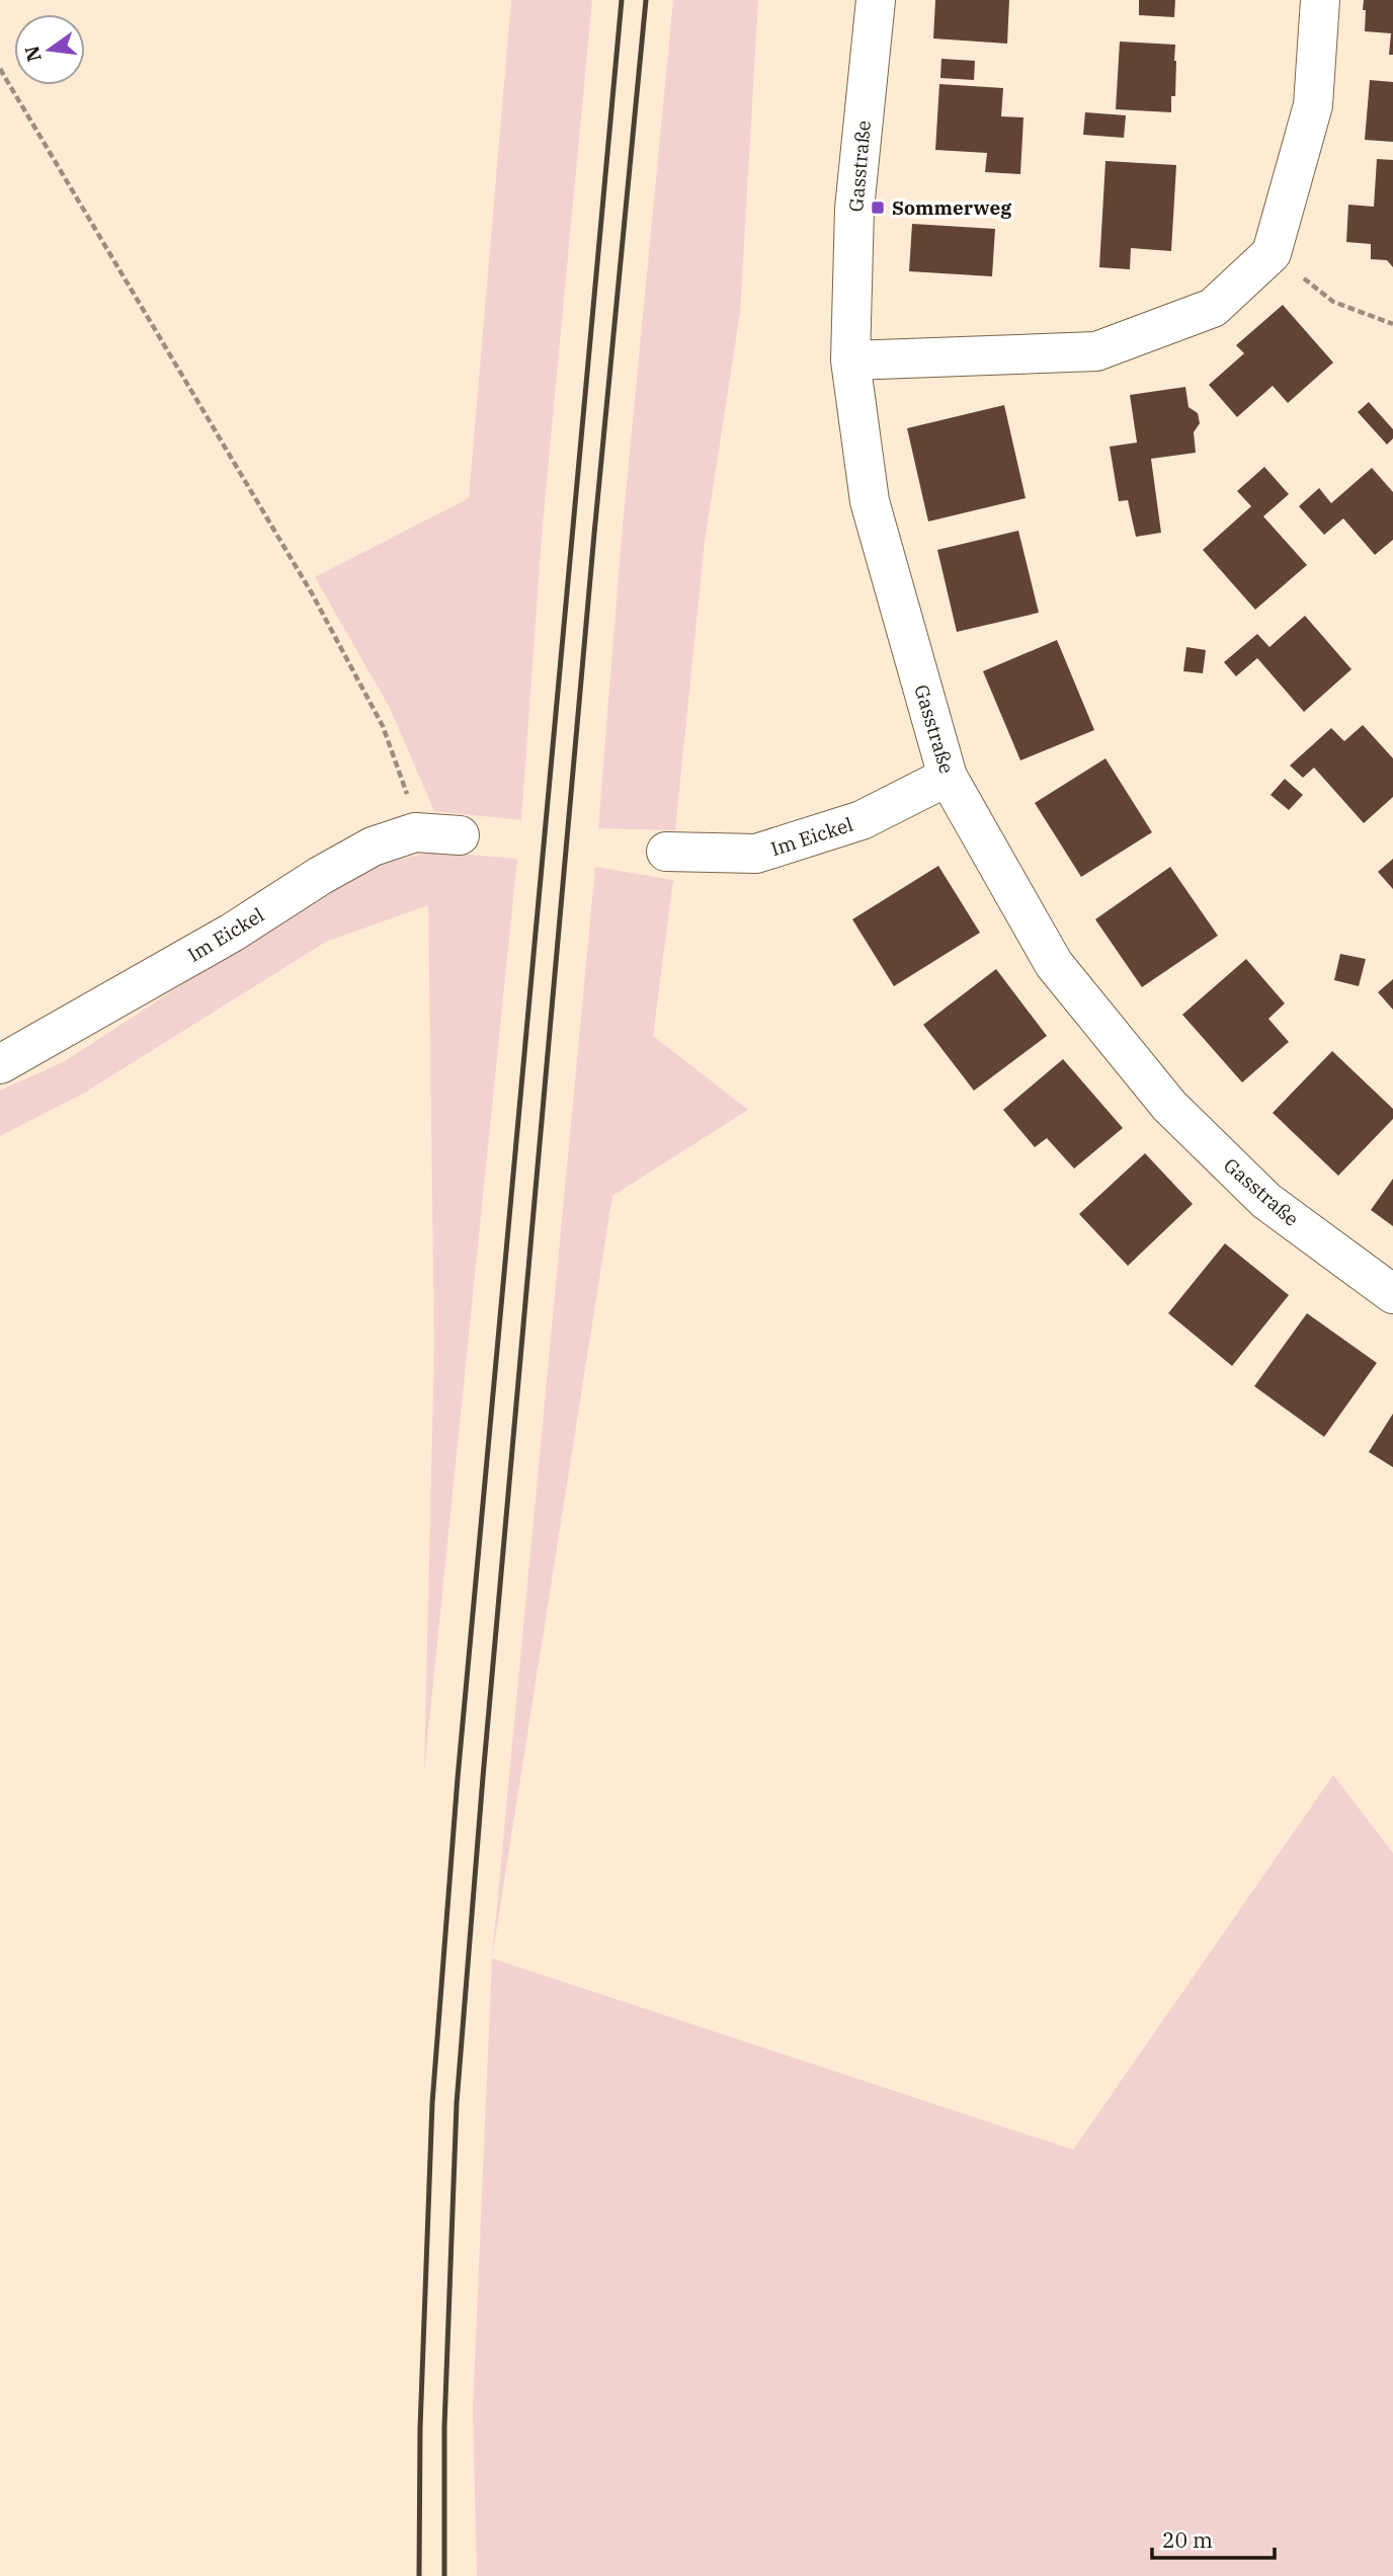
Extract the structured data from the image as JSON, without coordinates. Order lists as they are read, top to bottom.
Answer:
{
  "streets": {
    "street": ["Gasstraße", "Im Eickel"]
  },
  "crossings": [
    ["Gasstraße", "Im Eickel"]
  ],
  "places": {
    "transit": ["Sommerweg"]
  },
  "scale_bar": "20 m",
  "north": "left"
}
